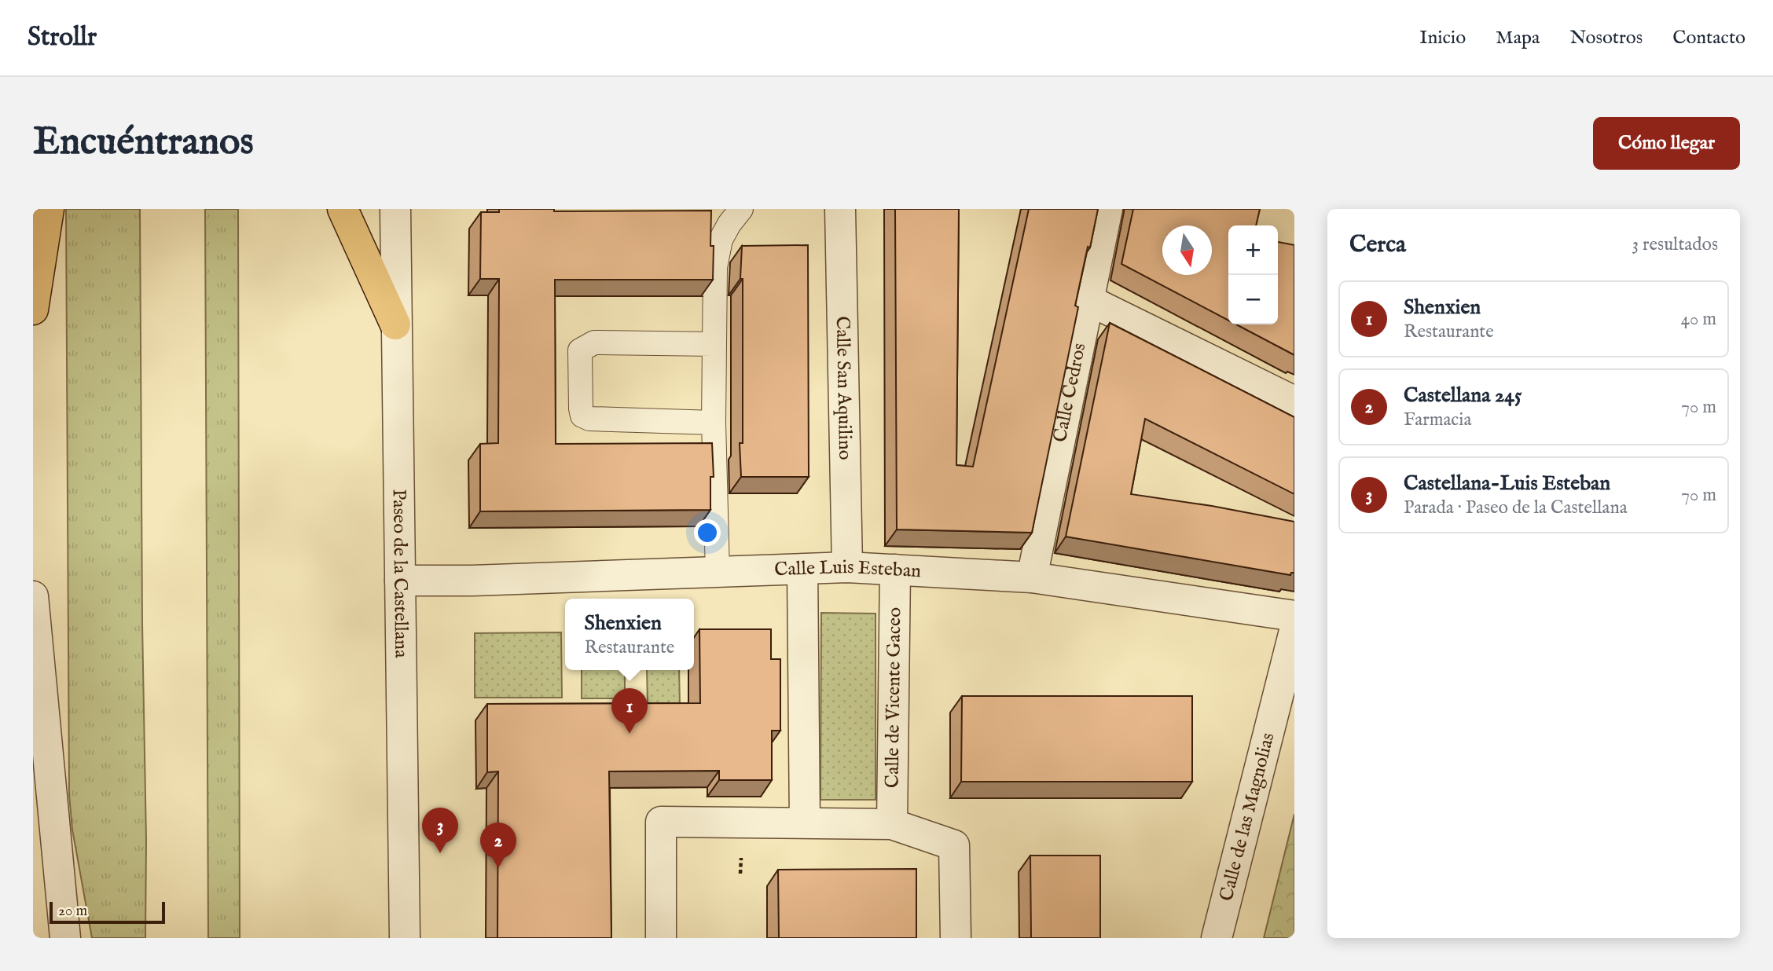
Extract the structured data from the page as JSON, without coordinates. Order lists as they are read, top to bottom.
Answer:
{
  "streets": {
    "street": [
      "Calle San Aquilino",
      "Calle Cedros",
      "Calle Luis Esteban",
      "Paseo de la Castellana",
      "Calle de Vicente Gaceo",
      "Calle de las Magnolias"
    ]
  },
  "crossings": [
    ["Calle San Aquilino", "Calle Luis Esteban"],
    ["Calle Cedros", "Calle Luis Esteban"],
    ["Calle Luis Esteban", "Paseo de la Castellana"],
    ["Calle Luis Esteban", "Calle de Vicente Gaceo"]
  ],
  "scale_bar": "20 m",
  "north": "bottom",
  "page": {
    "header": "Strollr",
    "nav": [
      "Inicio",
      "Mapa",
      "Nosotros",
      "Contacto"
    ],
    "buttons": "Cómo llegar",
    "title": "Encuéntranos",
    "heading": ["Cerca", "3 resultados"],
    "map_buttons": ["+", "−"],
    "list": [
      {
        "mark": "1",
        "name": "Shenxien",
        "note": "Restaurante",
        "value": "40 m"
      },
      {
        "mark": "2",
        "name": "Castellana 245",
        "note": "Farmacia",
        "value": "70 m"
      },
      {
        "mark": "3",
        "name": "Castellana-Luis Esteban",
        "note": "Parada · Paseo de la Castellana",
        "value": "70 m"
      }
    ],
    "popup": ["Shenxien", "Restaurante"],
    "pins": ["1", "3", "2"],
    "scale": "20 m"
  }
}
